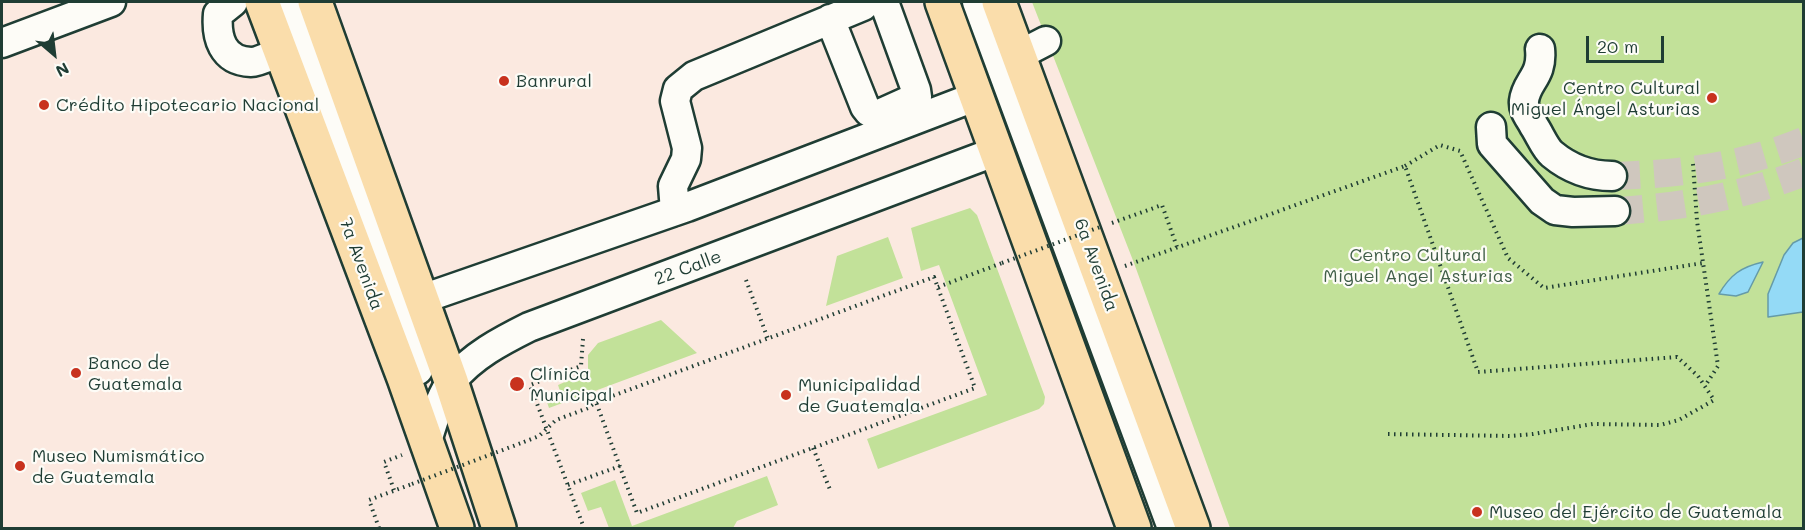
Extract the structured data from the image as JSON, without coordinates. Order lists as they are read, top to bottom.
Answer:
{
  "streets": {
    "main road": ["7a Avenida", "6a Avenida"],
    "street": ["22 Calle"]
  },
  "crossings": [
    ["7a Avenida", "22 Calle"]
  ],
  "parks": ["Centro Cultural Miguel Angel Asturias"],
  "places": [
    "Banrural",
    "Centro Cultural Miguel Ángel Asturias",
    "Crédito Hipotecario Nacional",
    "Banco de Guatemala",
    "Clínica Municipal",
    "Municipalidad de Guatemala",
    "Museo Numismático de Guatemala",
    "Museo del Ejército de Guatemala"
  ],
  "scale_bar": "20 m",
  "north": "bottom right"
}
